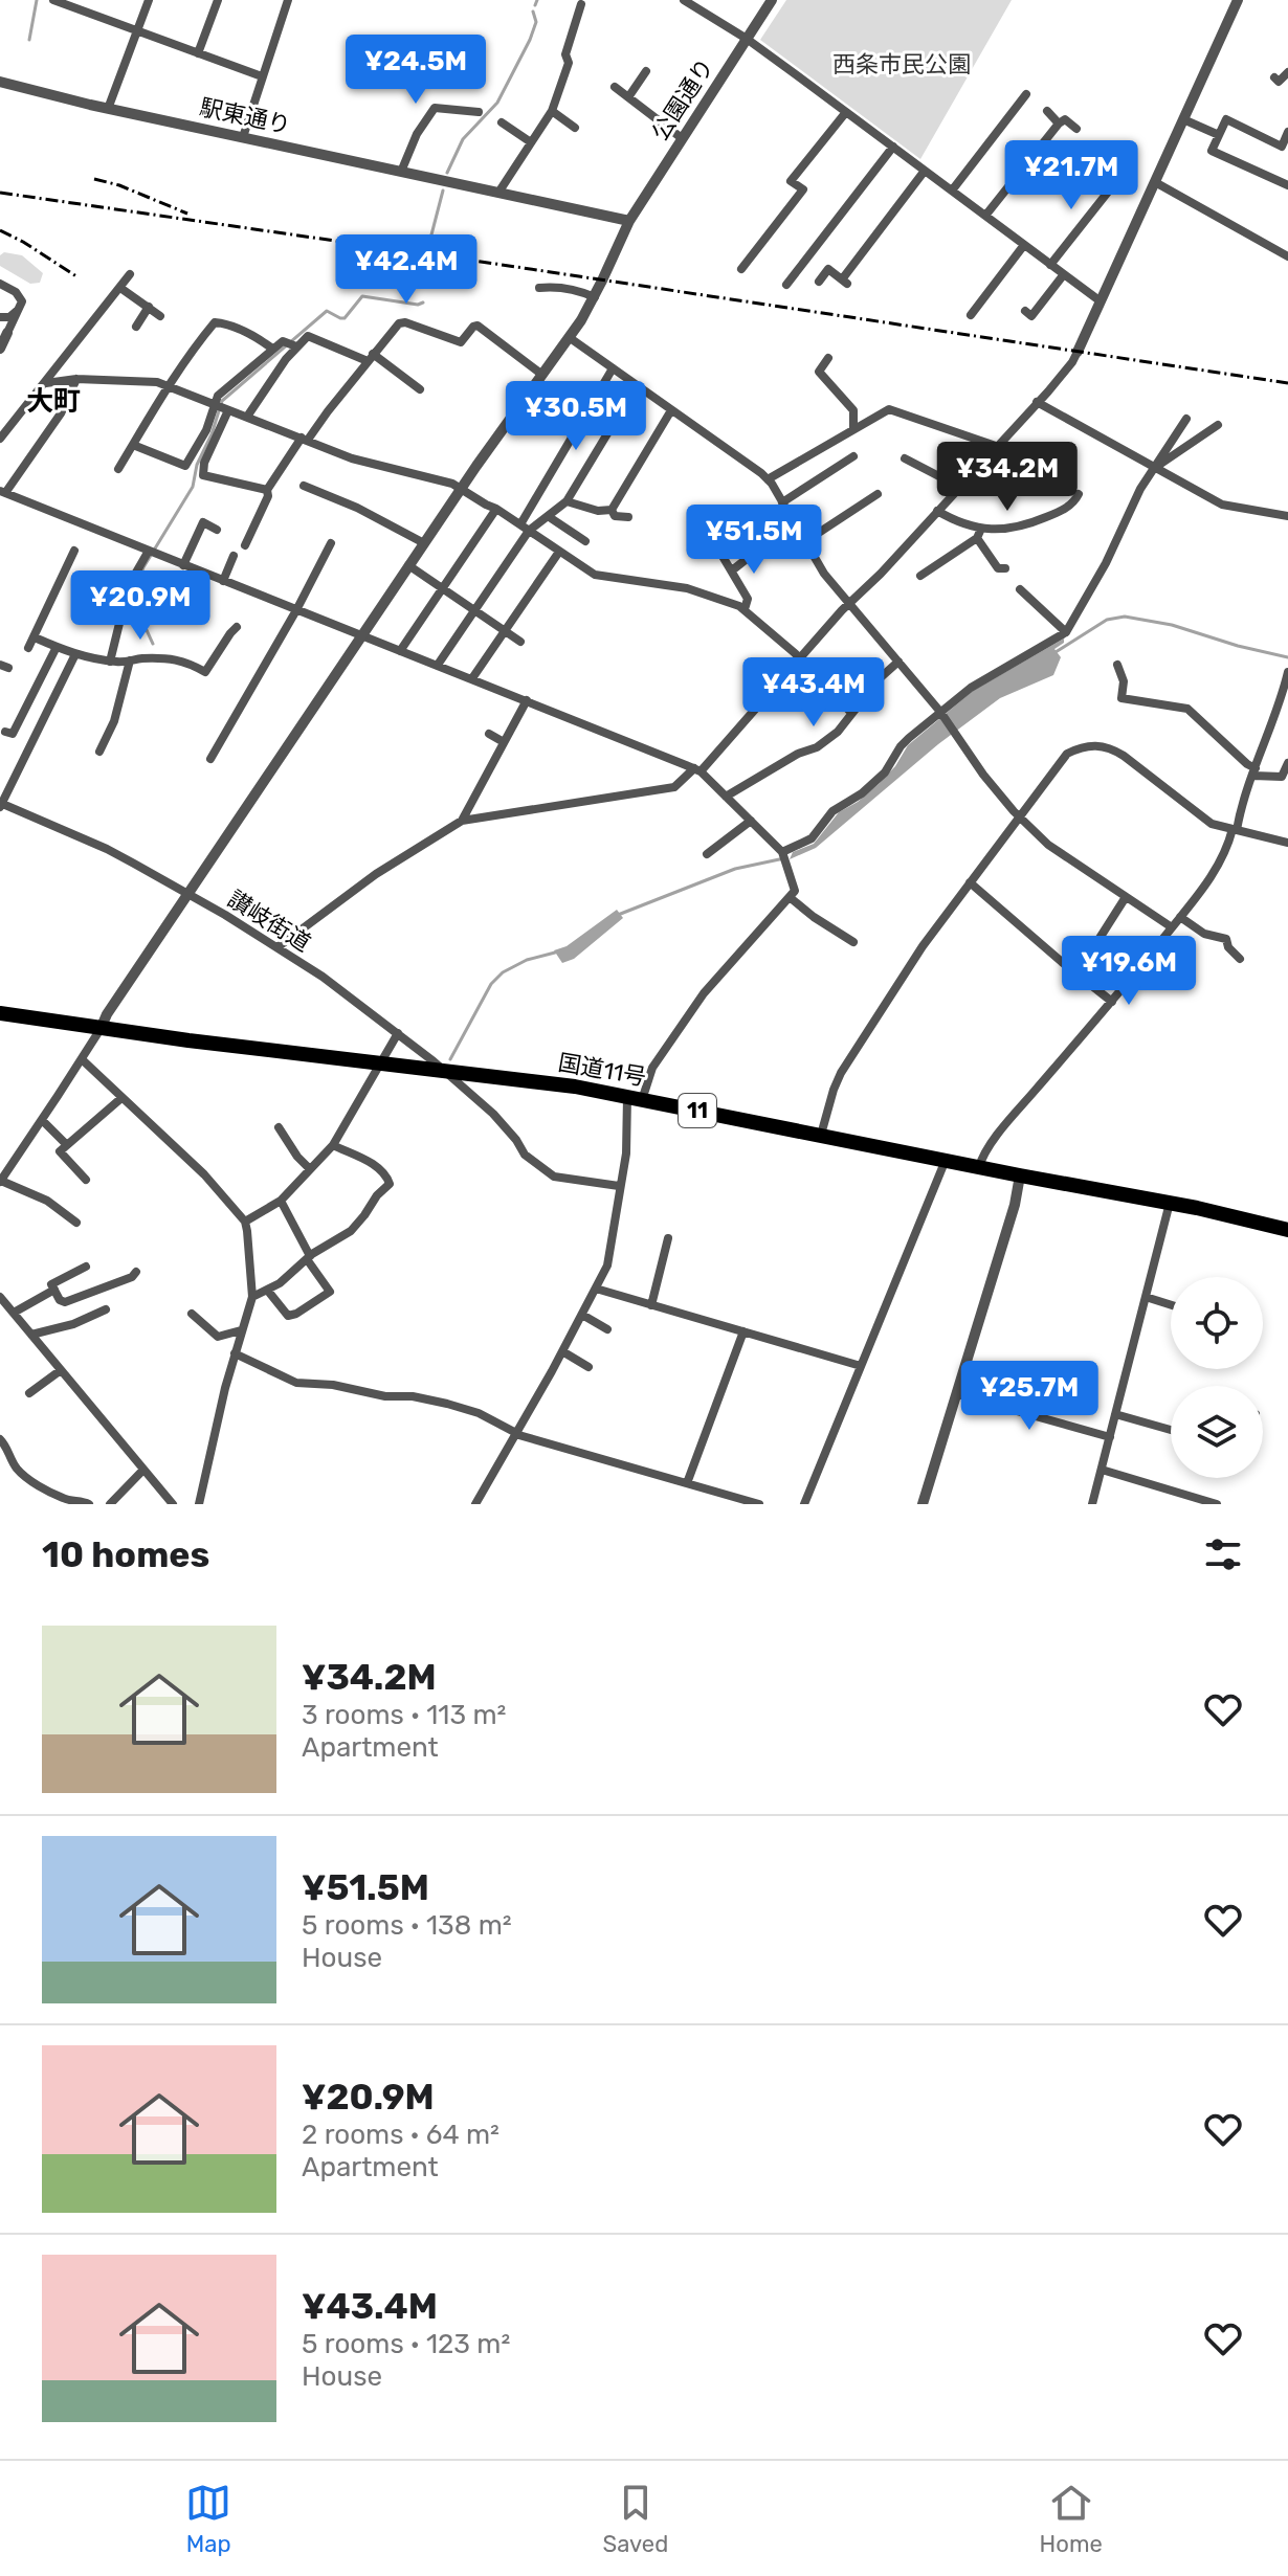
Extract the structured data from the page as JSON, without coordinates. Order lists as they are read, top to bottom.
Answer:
{
  "streets": {
    "highway": ["国道11号", "11"],
    "street": ["公園通り", "駅東通り", "讃岐街道"]
  },
  "crossings": [
    ["公園通り", "駅東通り"],
    ["公園通り", "讃岐街道"],
    ["公園通り", "国道11号"],
    ["讃岐街道", "国道11号"]
  ],
  "districts": ["大町"],
  "parks": ["西条市民公園"],
  "page": {
    "price": [
      "¥24.5M",
      "¥21.7M",
      "¥42.4M",
      "¥30.5M",
      "¥34.2M",
      "¥51.5M",
      "¥20.9M",
      "¥43.4M",
      "¥19.6M",
      "¥25.7M"
    ],
    "heading": "10 homes",
    "list": [
      {
        "name": "¥34.2M",
        "note": "3 rooms · 113 m² · Apartment"
      },
      {
        "name": "¥51.5M",
        "note": "5 rooms · 138 m² · House"
      },
      {
        "name": "¥20.9M",
        "note": "2 rooms · 64 m² · Apartment"
      },
      {
        "name": "¥43.4M",
        "note": "5 rooms · 123 m² · House"
      }
    ],
    "tabs": ["Map", "Saved", "Home"]
  }
}
